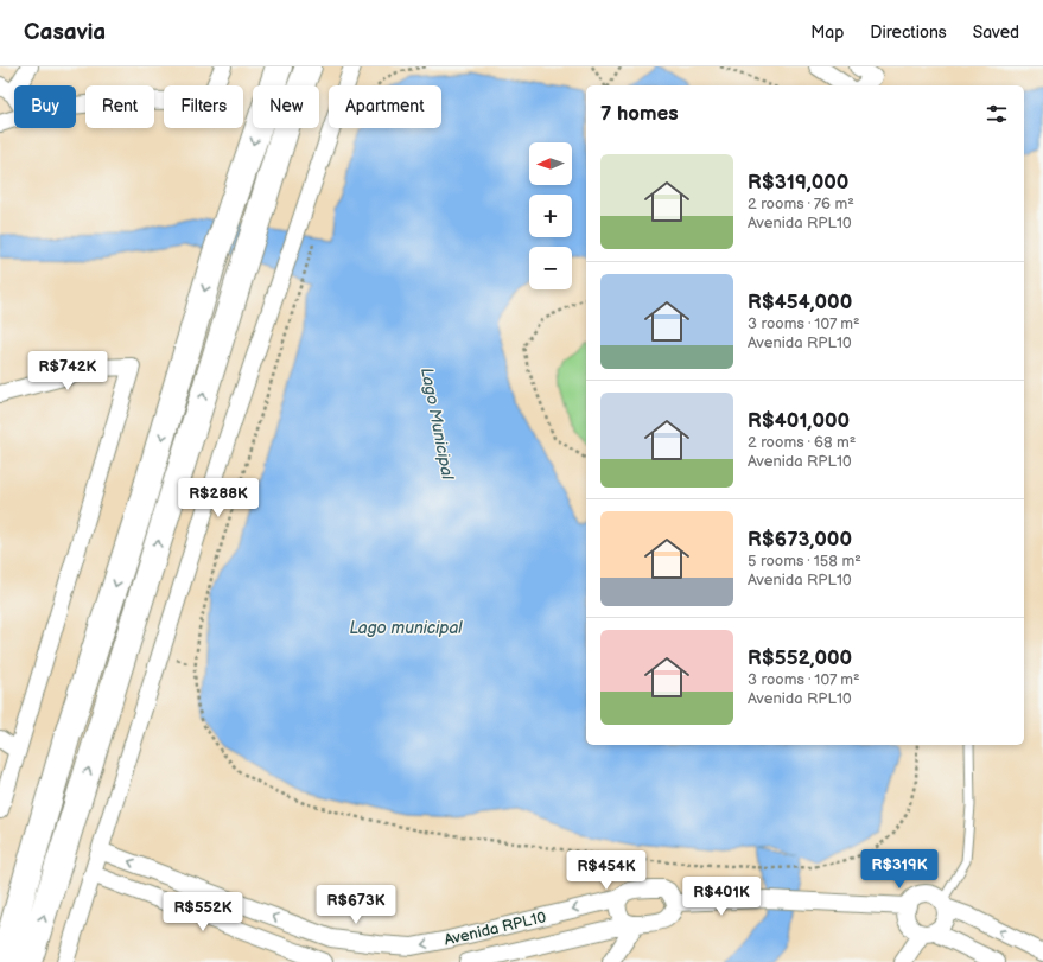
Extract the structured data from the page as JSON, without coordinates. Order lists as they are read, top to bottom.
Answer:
{
  "streets": {
    "street": ["Avenida RPL10"]
  },
  "water": ["Lago Municipal", "Lago municipal"],
  "north": "left",
  "page": {
    "header": "Casavia",
    "nav": ["Map", "Directions", "Saved"],
    "chip": [
      "Buy",
      "Rent",
      "Filters",
      "New",
      "Apartment"
    ],
    "heading": "7 homes",
    "map_buttons": ["+", "−"],
    "list": [
      {
        "name": "R$319,000",
        "note": "2 rooms · 76 m² · Avenida RPL10"
      },
      {
        "name": "R$454,000",
        "note": "3 rooms · 107 m² · Avenida RPL10"
      },
      {
        "name": "R$401,000",
        "note": "2 rooms · 68 m² · Avenida RPL10"
      },
      {
        "name": "R$673,000",
        "note": "5 rooms · 158 m² · Avenida RPL10"
      },
      {
        "name": "R$552,000",
        "note": "3 rooms · 107 m² · Avenida RPL10"
      }
    ],
    "price": [
      "R$742K",
      "R$288K",
      "R$319K",
      "R$454K",
      "R$401K",
      "R$673K",
      "R$552K"
    ]
  }
}
